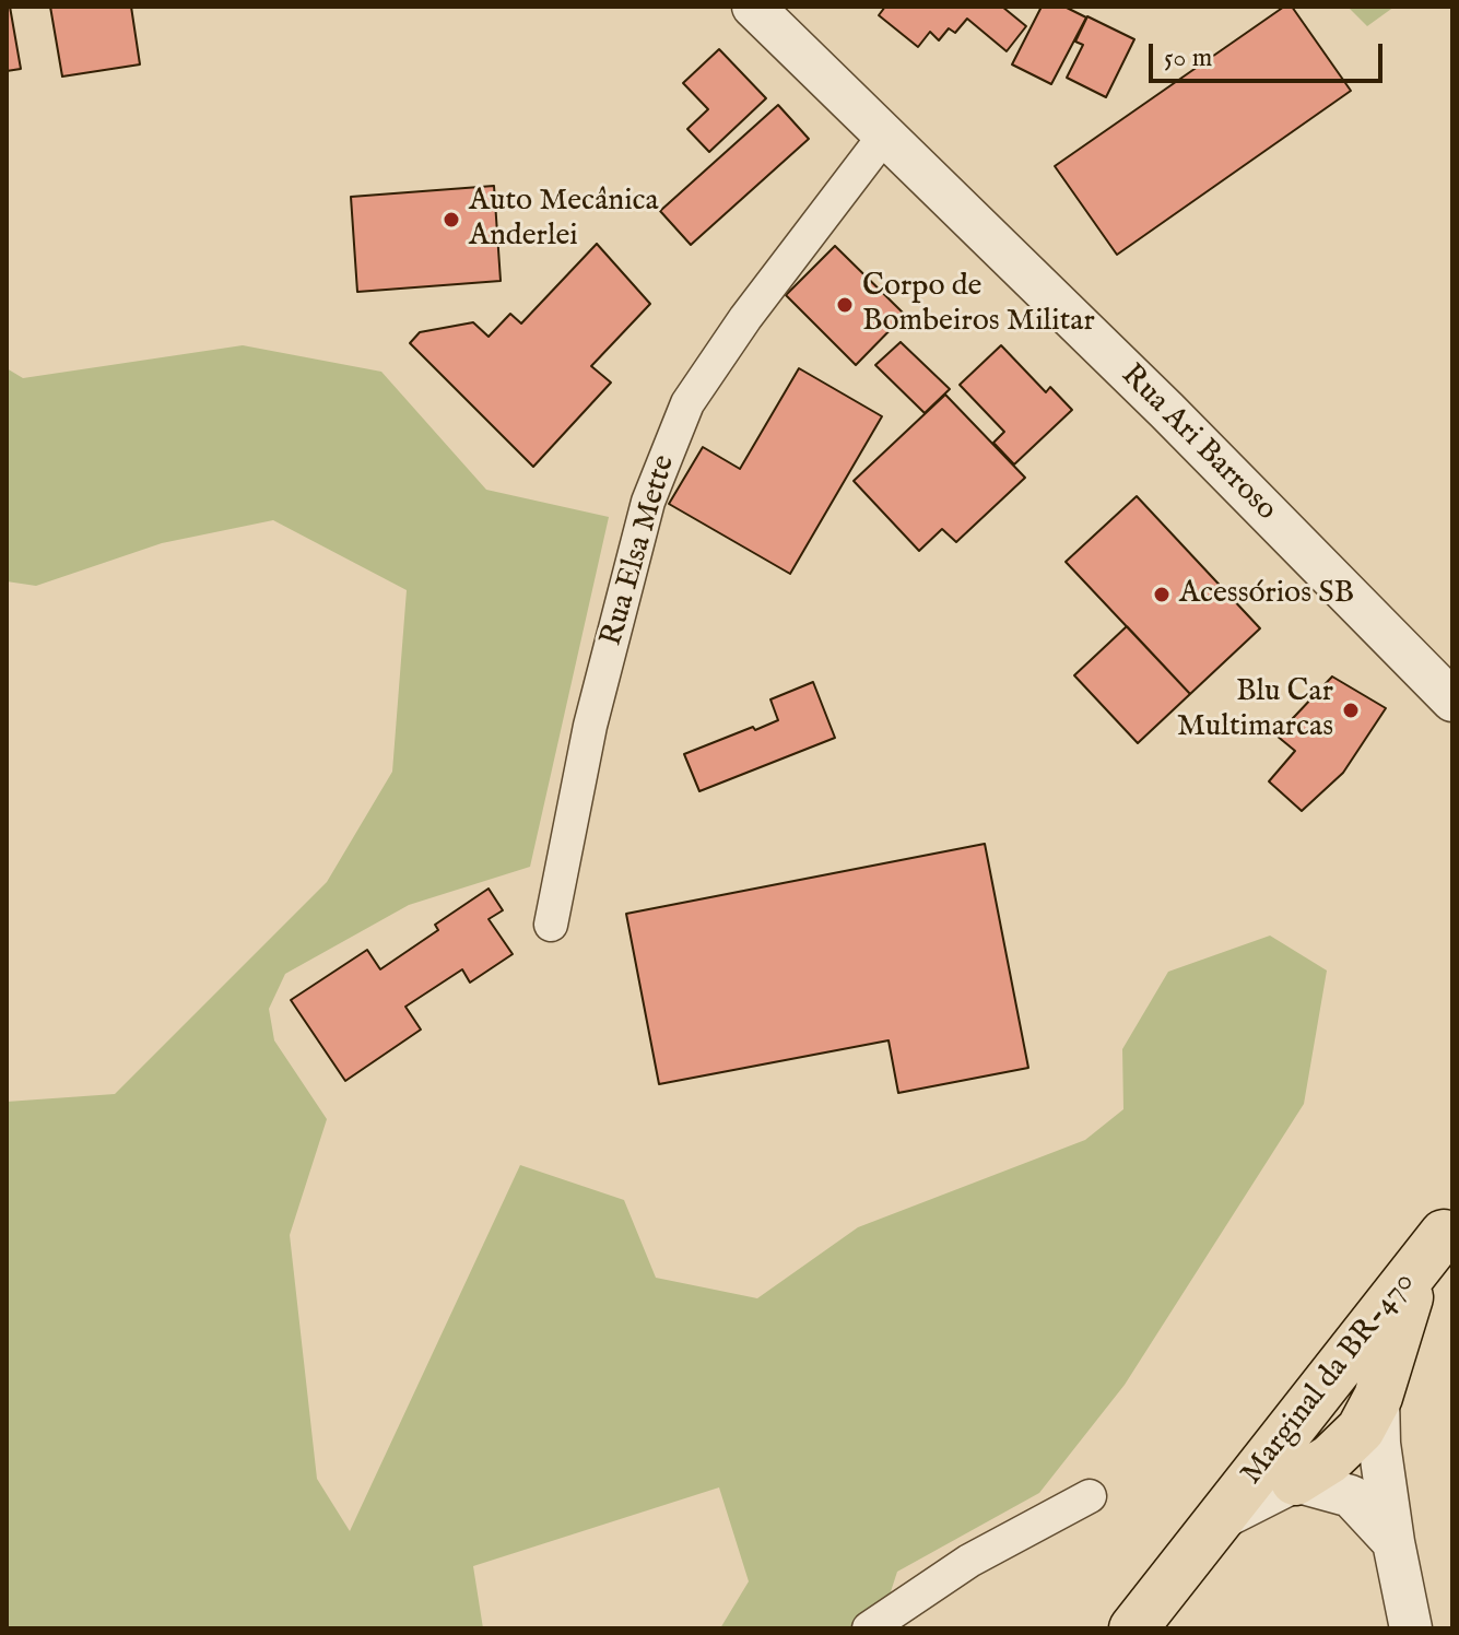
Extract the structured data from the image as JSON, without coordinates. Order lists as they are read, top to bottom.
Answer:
{
  "streets": {
    "highway": ["Marginal da BR-470"],
    "street": ["Rua Ari Barroso", "Rua Elsa Mette"]
  },
  "crossings": [
    ["Rua Ari Barroso", "Rua Elsa Mette"]
  ],
  "places": [
    "Auto Mecânica Anderlei",
    "Corpo de Bombeiros Militar",
    "Acessórios SB",
    "Blu Car Multimarcas"
  ],
  "scale_bar": "50 m"
}
